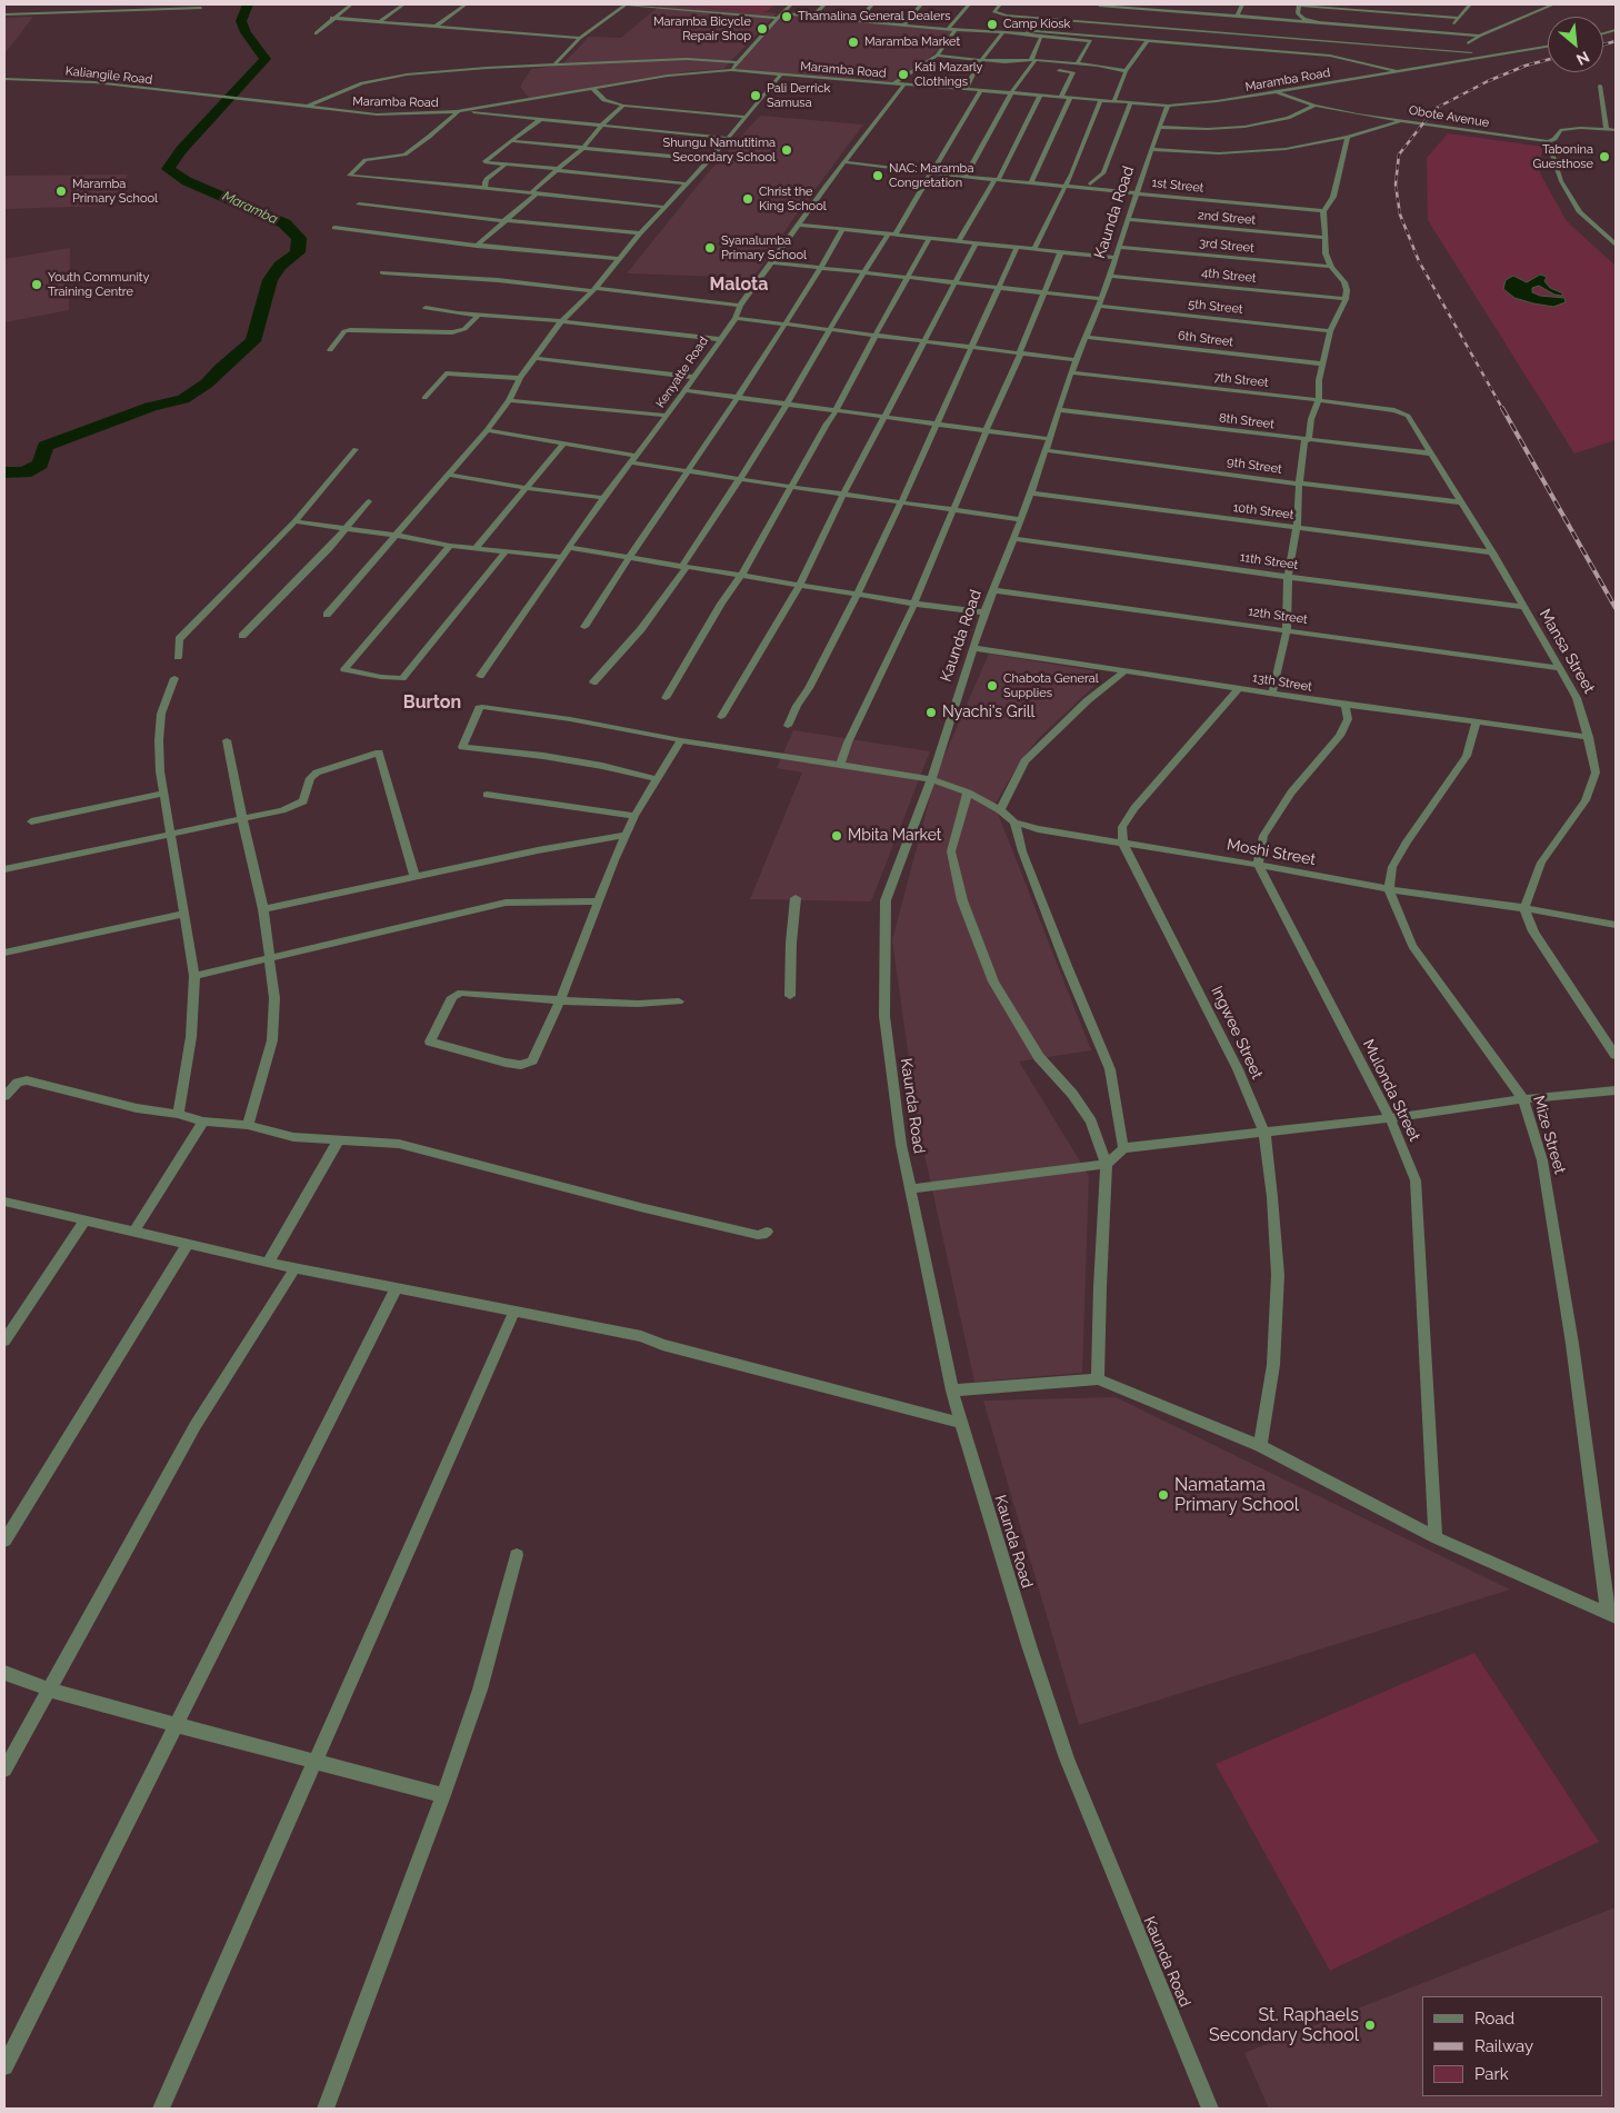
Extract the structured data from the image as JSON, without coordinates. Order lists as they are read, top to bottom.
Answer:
{
  "streets": {
    "street": [
      "Maramba Road",
      "Kaliangile Road",
      "Obote Avenue",
      "1st Street",
      "Kaunda Road",
      "2nd Street",
      "3rd Street",
      "4th Street",
      "5th Street",
      "6th Street",
      "Kenyatte Road",
      "7th Street",
      "8th Street",
      "9th Street",
      "10th Street",
      "11th Street",
      "12th Street",
      "Mansa Street",
      "13th Street",
      "Moshi Street",
      "Ingwee Street",
      "Mulonda Street",
      "Mize Street"
    ]
  },
  "crossings": [
    ["Maramba Road", "Kaliangile Road"],
    ["Maramba Road", "Obote Avenue"],
    ["Maramba Road", "Kaunda Road"],
    ["Maramba Road", "Kenyatte Road"],
    ["1st Street", "Kaunda Road"],
    ["1st Street", "Kenyatte Road"],
    ["Kaunda Road", "2nd Street"],
    ["Kaunda Road", "3rd Street"],
    ["Kaunda Road", "4th Street"],
    ["Kaunda Road", "5th Street"],
    ["Kaunda Road", "6th Street"],
    ["Kaunda Road", "7th Street"],
    ["Kaunda Road", "8th Street"],
    ["Kaunda Road", "9th Street"],
    ["Kaunda Road", "10th Street"],
    ["Kaunda Road", "11th Street"],
    ["Kaunda Road", "12th Street"],
    ["Kaunda Road", "13th Street"],
    ["Kaunda Road", "Moshi Street"],
    ["3rd Street", "Kenyatte Road"],
    ["5th Street", "Kenyatte Road"],
    ["Kenyatte Road", "9th Street"],
    ["7th Street", "Mansa Street"],
    ["8th Street", "Mansa Street"],
    ["9th Street", "Mansa Street"],
    ["10th Street", "Mansa Street"],
    ["11th Street", "Mansa Street"],
    ["12th Street", "Mansa Street"],
    ["Mansa Street", "13th Street"],
    ["Mansa Street", "Moshi Street"],
    ["Moshi Street", "Ingwee Street"],
    ["Moshi Street", "Mulonda Street"],
    ["Moshi Street", "Mize Street"]
  ],
  "districts": ["Malota", "Burton"],
  "water": ["Maramba"],
  "places": [
    "Thamalina General Dealers",
    "Camp Kiosk",
    "Maramba Bicycle Repair Shop",
    "Maramba Market",
    "Kati Mazarly Clothings",
    "Pali Derrick Samusa",
    "Shungu Namutitima Secondary School",
    "Tabonina Guesthose",
    "NAC: Maramba Congretation",
    "Maramba Primary School",
    "Christ the King School",
    "Syanalumba Primary School",
    "Youth Community Training Centre",
    "Chabota General Supplies",
    "Nyachi's Grill",
    "Mbita Market",
    "Namatama Primary School",
    "St. Raphaels Secondary School"
  ],
  "legend": ["Road", "Railway", "Park"],
  "north": "bottom right"
}
